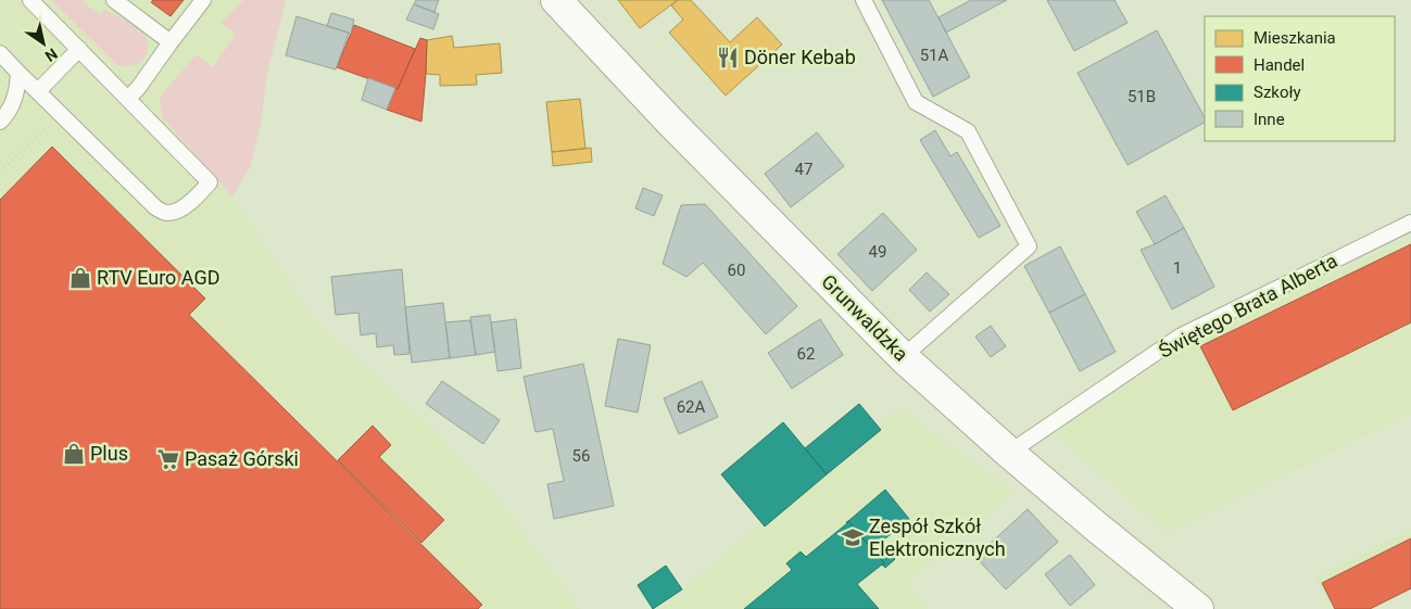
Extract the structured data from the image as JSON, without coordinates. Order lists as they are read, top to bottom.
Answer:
{
  "streets": {
    "street": ["Grunwaldzka"],
    "lane": ["Świętego Brata Alberta"]
  },
  "crossings": [
    ["Świętego Brata Alberta", "Grunwaldzka"]
  ],
  "places": {
    "restaurant": ["Döner Kebab"],
    "shop": ["RTV Euro AGD", "Plus"],
    "supermarket": ["Pasaż Górski"],
    "school or university": ["Zespół Szkół Elektronicznych"]
  },
  "house_numbers": [
    "51A",
    "51B",
    "47",
    "49",
    "1",
    "60",
    "62",
    "62A",
    "56"
  ],
  "legend": [
    "Mieszkania",
    "Handel",
    "Szkoły",
    "Inne"
  ],
  "north": "bottom right"
}
